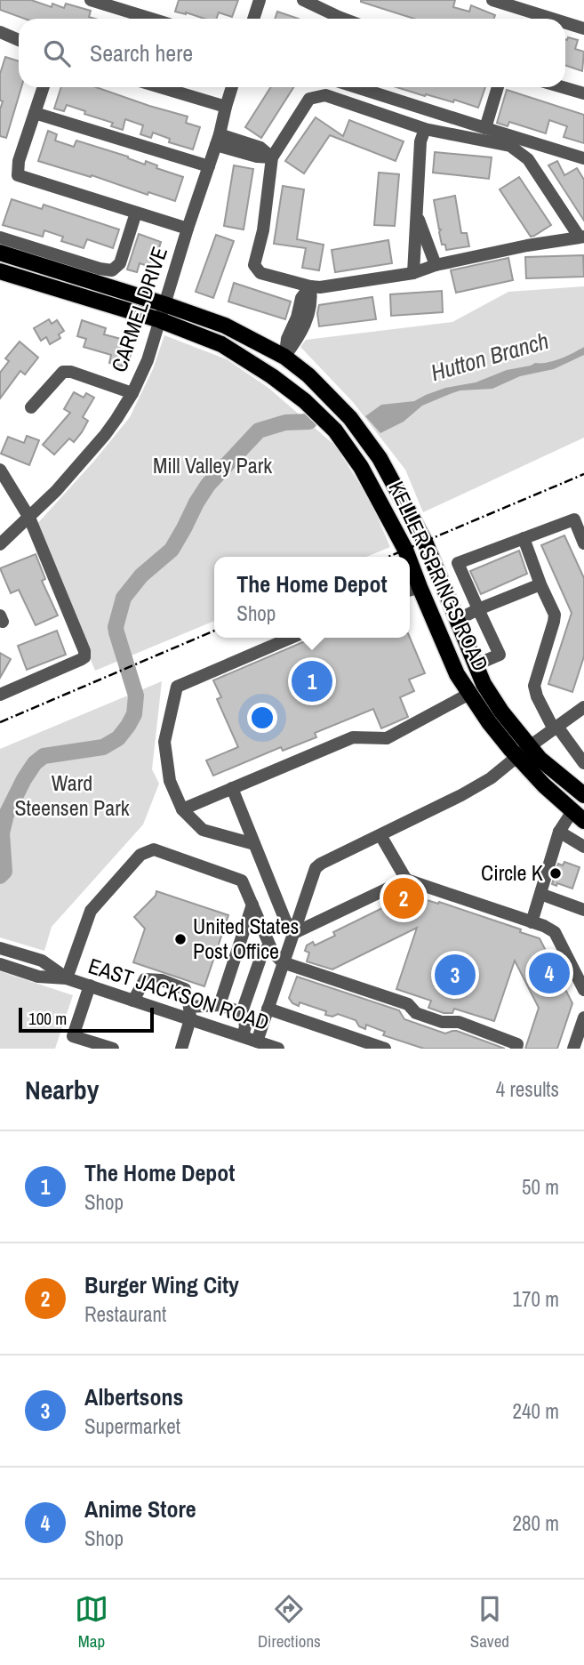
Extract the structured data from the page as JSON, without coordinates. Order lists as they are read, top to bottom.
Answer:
{
  "streets": {
    "main road": ["KELLER SPRINGS ROAD"],
    "street": ["CARMEL DRIVE", "EAST JACKSON ROAD"]
  },
  "crossings": [
    ["CARMEL DRIVE", "KELLER SPRINGS ROAD"]
  ],
  "water": ["Hutton Branch"],
  "parks": ["Mill Valley Park", "Ward Steensen Park"],
  "places": ["Circle K", "United States Post Office"],
  "scale_bar": "100 m",
  "page": {
    "search": "Search here",
    "popup": ["The Home Depot", "Shop"],
    "pins": [
      "1",
      "2",
      "4",
      "3"
    ],
    "scale": "100 m",
    "heading": ["Nearby", "4 results"],
    "list": [
      {
        "mark": "1",
        "name": "The Home Depot",
        "note": "Shop",
        "value": "50 m"
      },
      {
        "mark": "2",
        "name": "Burger Wing City",
        "note": "Restaurant",
        "value": "170 m"
      },
      {
        "mark": "3",
        "name": "Albertsons",
        "note": "Supermarket",
        "value": "240 m"
      },
      {
        "mark": "4",
        "name": "Anime Store",
        "note": "Shop",
        "value": "280 m"
      }
    ],
    "nav": ["Map", "Directions", "Saved"]
  }
}
